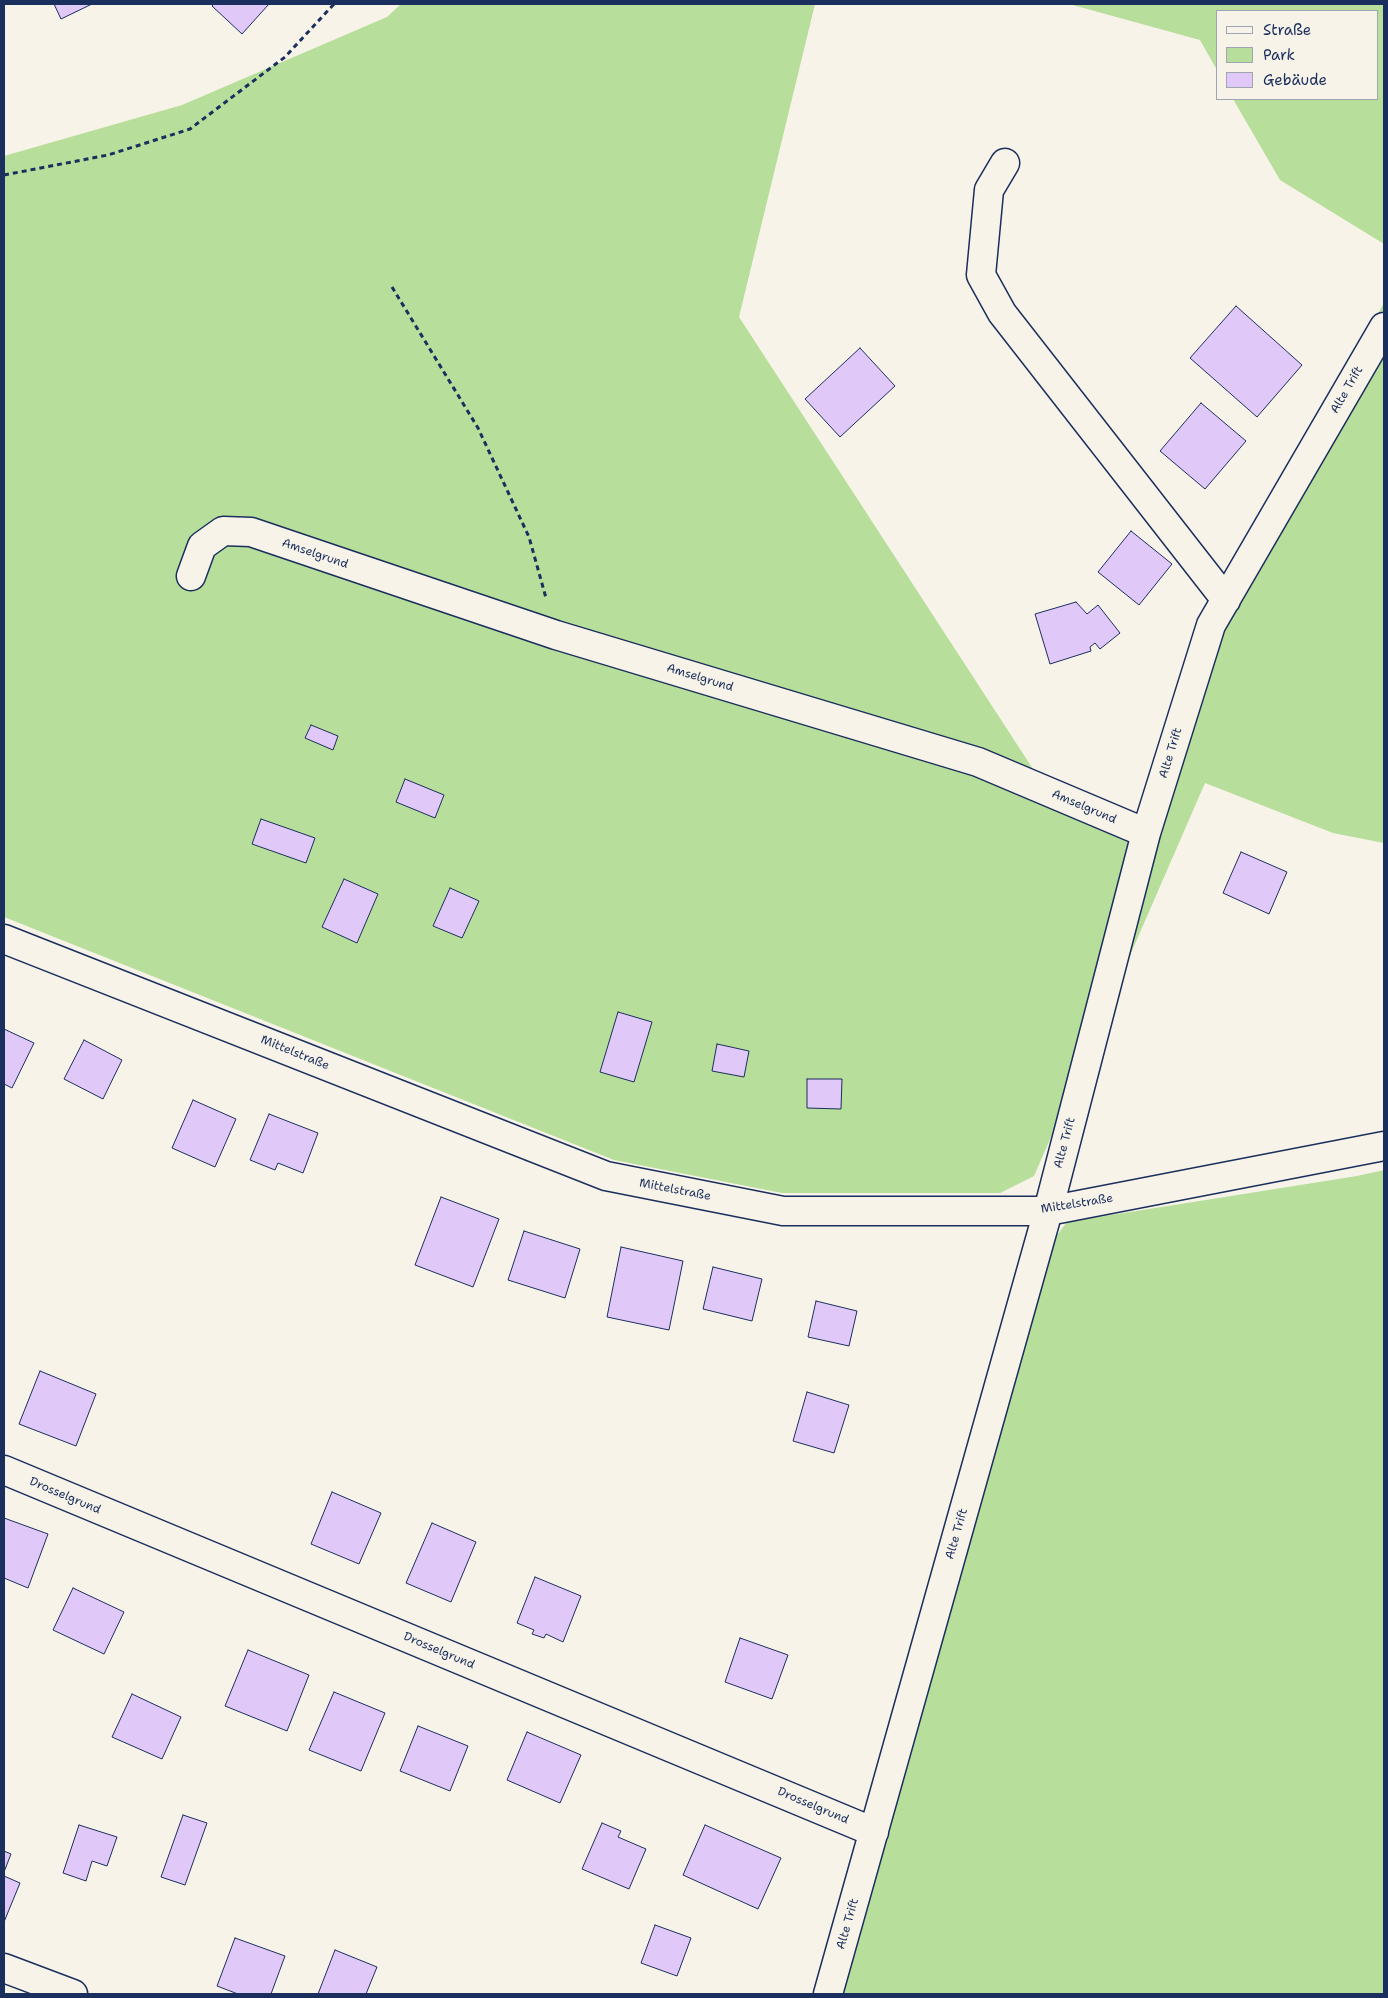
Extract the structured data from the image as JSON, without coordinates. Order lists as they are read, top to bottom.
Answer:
{
  "streets": {
    "street": [
      "Alte Trift",
      "Amselgrund",
      "Mittelstraße",
      "Drosselgrund"
    ]
  },
  "crossings": [
    ["Alte Trift", "Amselgrund"],
    ["Alte Trift", "Mittelstraße"],
    ["Alte Trift", "Drosselgrund"]
  ],
  "legend": ["Straße", "Park", "Gebäude"]
}
